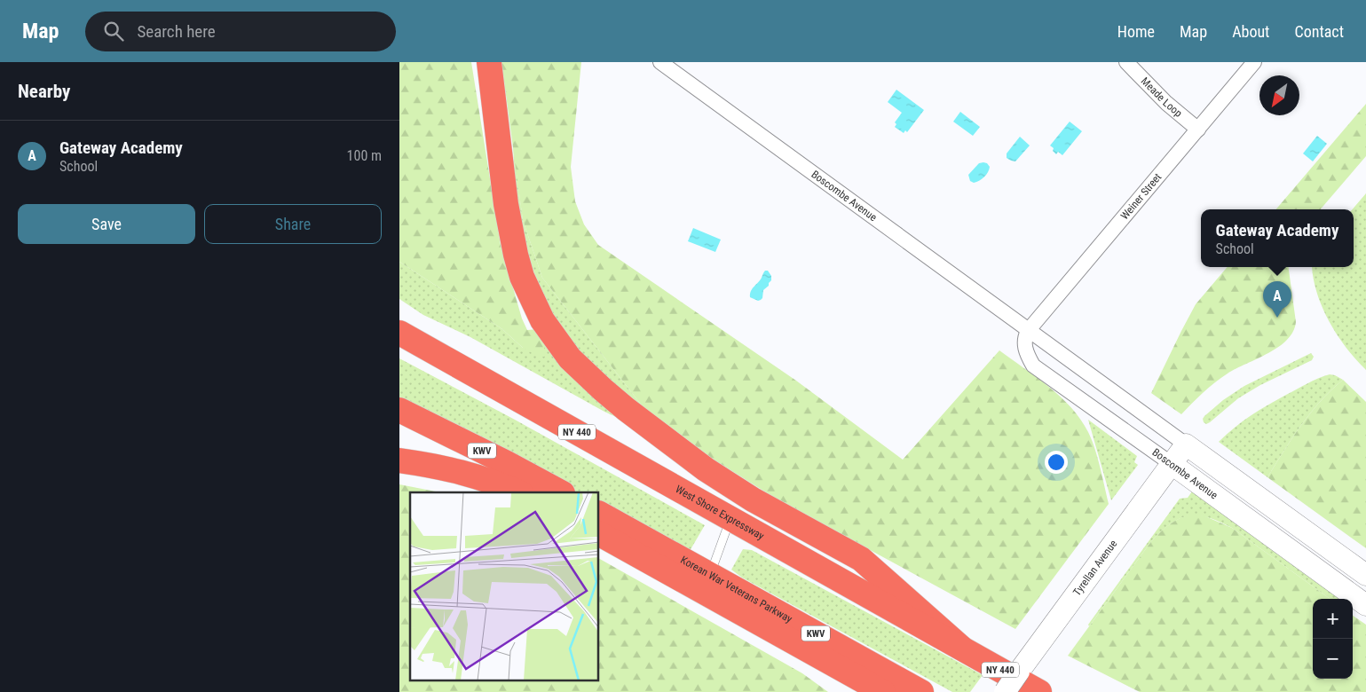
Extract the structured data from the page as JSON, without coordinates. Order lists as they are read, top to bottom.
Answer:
{
  "streets": {
    "highway": [
      "NY 440",
      "KWV",
      "West Shore Expressway",
      "Korean War Veterans Parkway"
    ],
    "street": [
      "Meade Loop",
      "Boscombe Avenue",
      "Weiner Street",
      "Tyrellan Avenue"
    ]
  },
  "crossings": [
    ["Meade Loop", "Weiner Street"],
    ["Boscombe Avenue", "Weiner Street"],
    ["Boscombe Avenue", "Tyrellan Avenue"]
  ],
  "north": "bottom left",
  "page": {
    "header": "Map",
    "search": "Search here",
    "nav": [
      "Home",
      "Map",
      "About",
      "Contact"
    ],
    "heading": "Nearby",
    "list": [
      {
        "mark": "A",
        "name": "Gateway Academy",
        "note": "School",
        "value": "100 m"
      }
    ],
    "buttons": ["Save", "Share"],
    "popup": ["Gateway Academy", "School"],
    "pins": "A",
    "map_buttons": ["+", "−"]
  }
}
